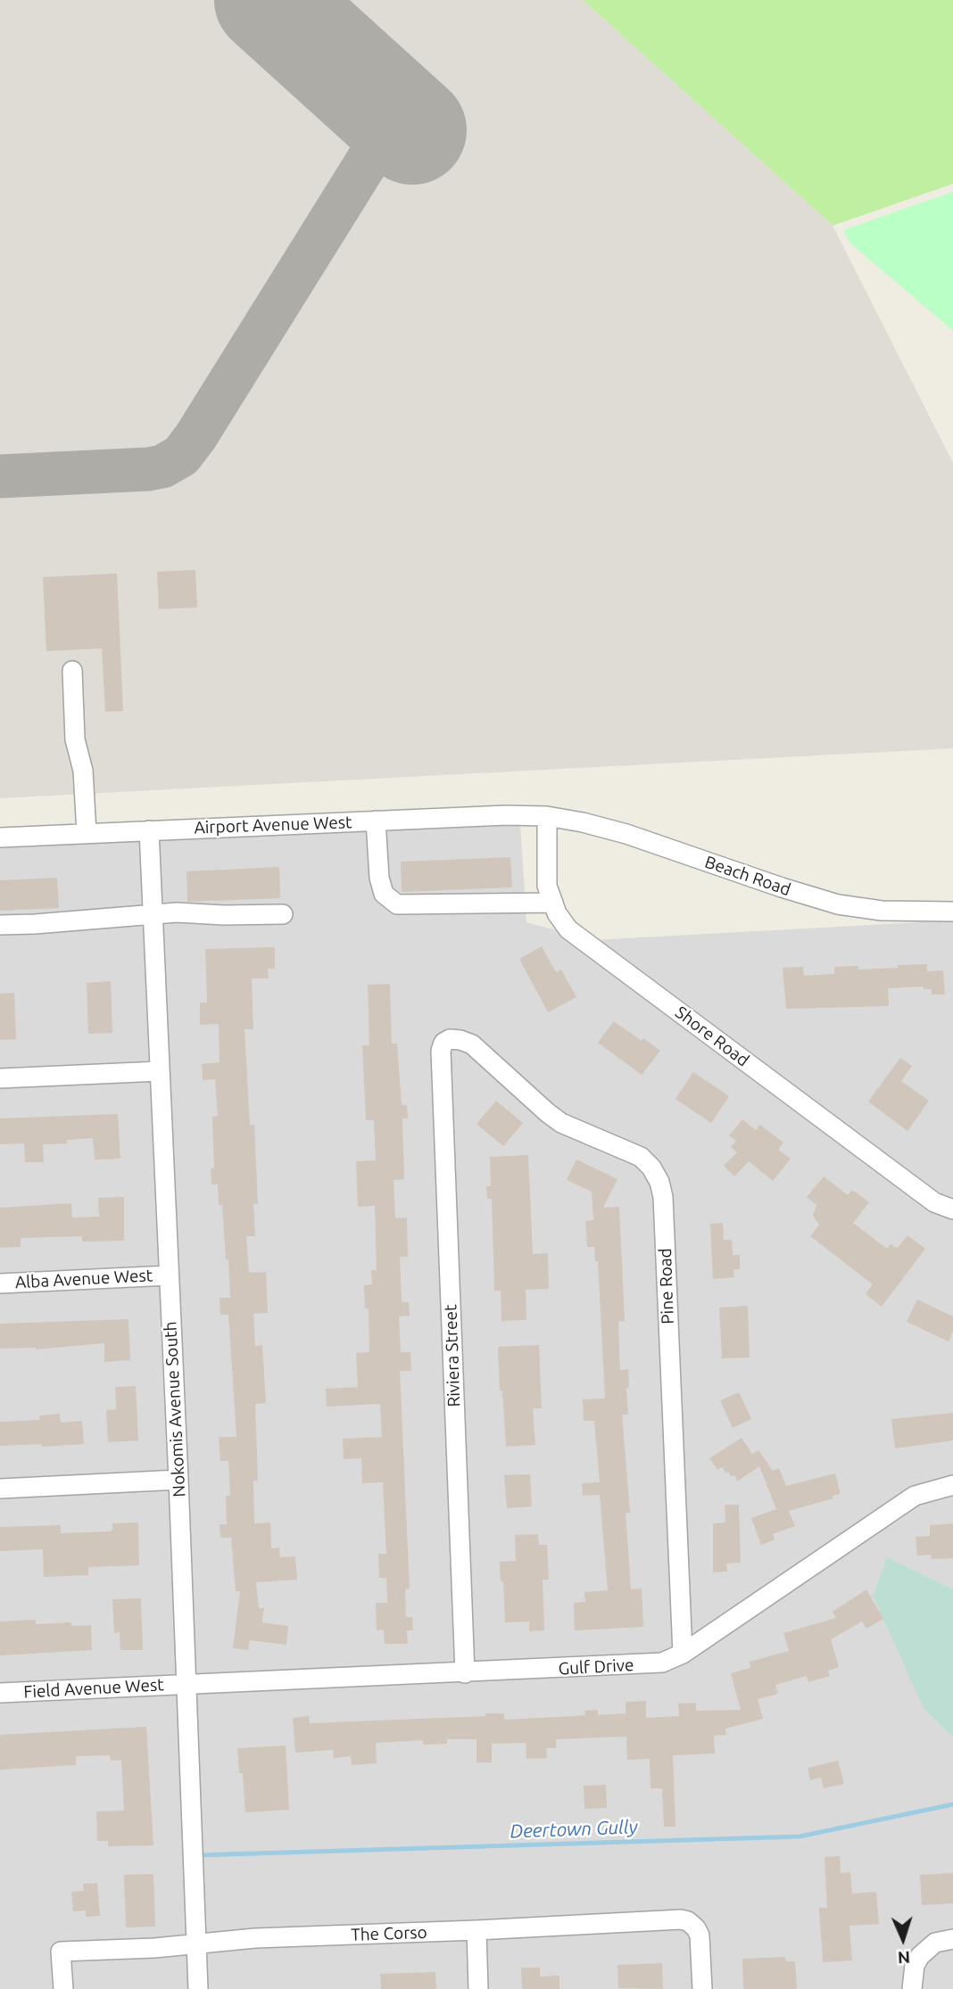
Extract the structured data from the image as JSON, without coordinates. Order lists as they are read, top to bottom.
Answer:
{
  "streets": {
    "street": [
      "Airport Avenue West",
      "Beach Road",
      "Shore Road",
      "Alba Avenue West",
      "Pine Road",
      "Riviera Street",
      "Nokomis Avenue South",
      "Gulf Drive",
      "Field Avenue West",
      "The Corso"
    ]
  },
  "crossings": [
    ["Airport Avenue West", "Beach Road"],
    ["Airport Avenue West", "Shore Road"],
    ["Airport Avenue West", "Nokomis Avenue South"],
    ["Beach Road", "Shore Road"],
    ["Alba Avenue West", "Nokomis Avenue South"],
    ["Pine Road", "Riviera Street"],
    ["Pine Road", "Gulf Drive"],
    ["Riviera Street", "Gulf Drive"],
    ["Nokomis Avenue South", "Gulf Drive"],
    ["Nokomis Avenue South", "Field Avenue West"],
    ["Nokomis Avenue South", "The Corso"],
    ["Gulf Drive", "Field Avenue West"]
  ],
  "water": ["Deertown Gully"],
  "north": "bottom"
}
